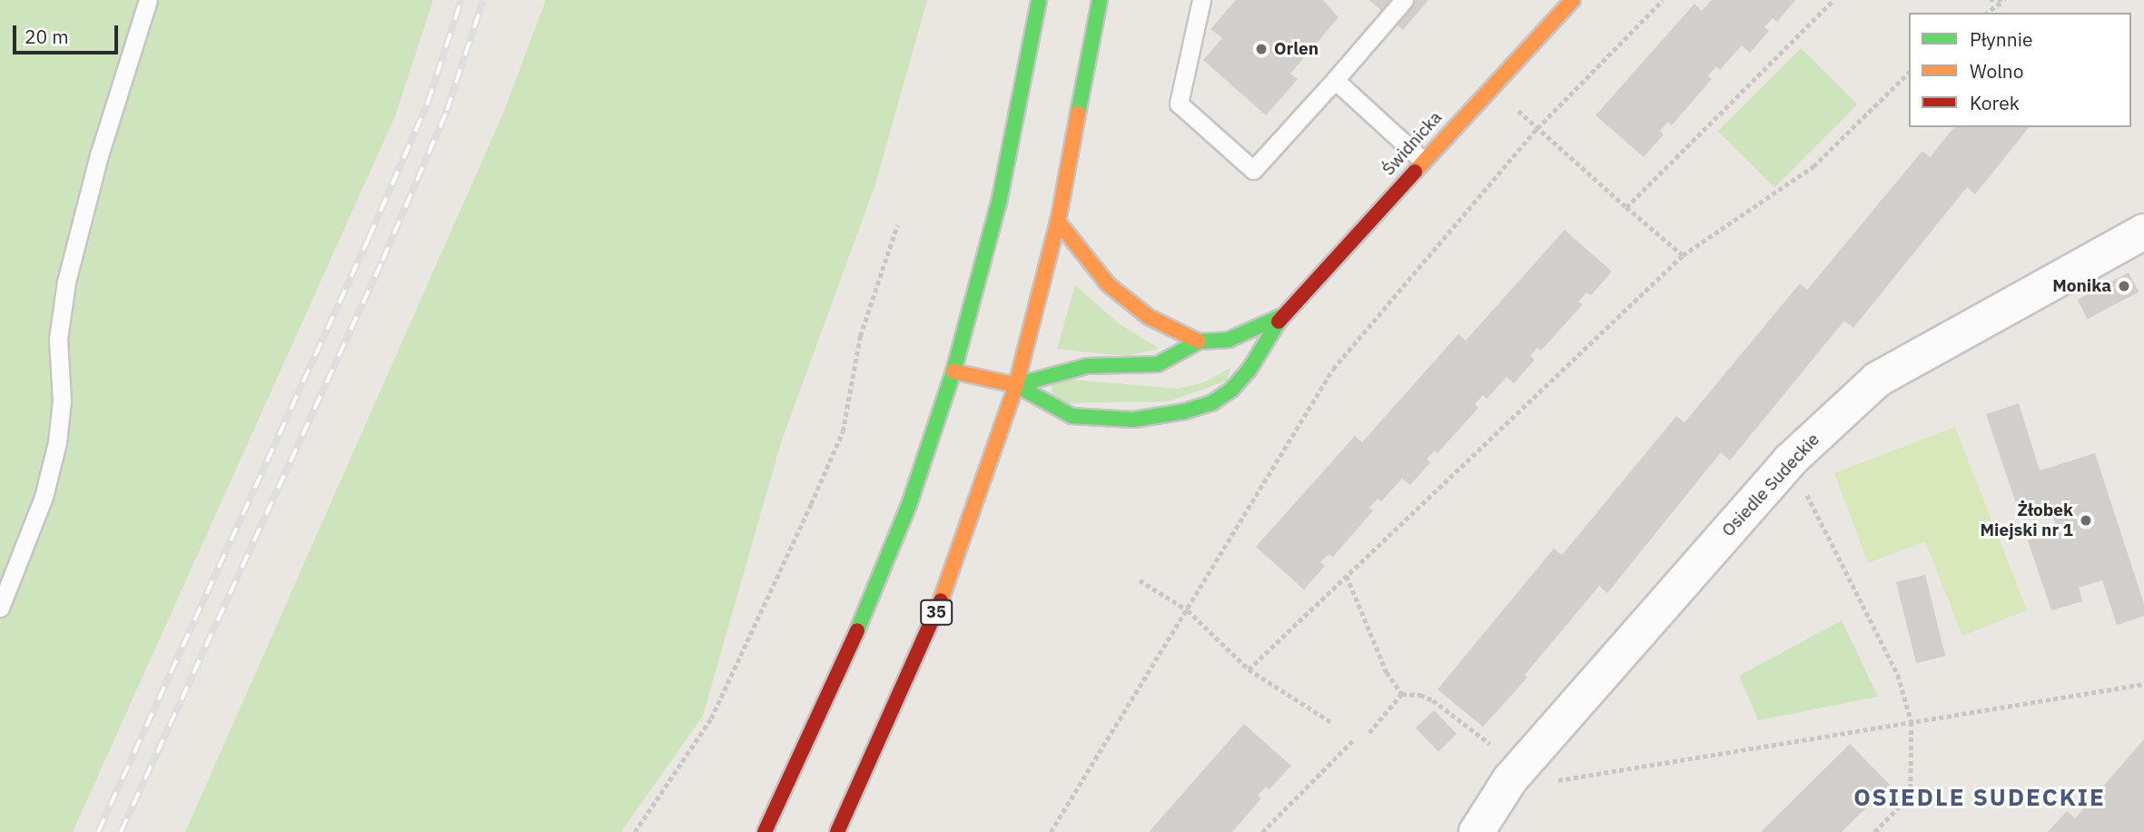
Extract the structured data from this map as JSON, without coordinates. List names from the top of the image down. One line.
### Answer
{"streets":{"main road":["Świdnicka","35"],"street":["Osiedle Sudeckie"]},"crossings":[["Świdnicka","35"]],"districts":["OSIEDLE SUDECKIE"],"places":["Orlen","Monika","Żłobek Miejski nr 1"],"legend":["Płynnie","Wolno","Korek"],"scale_bar":"20 m"}
